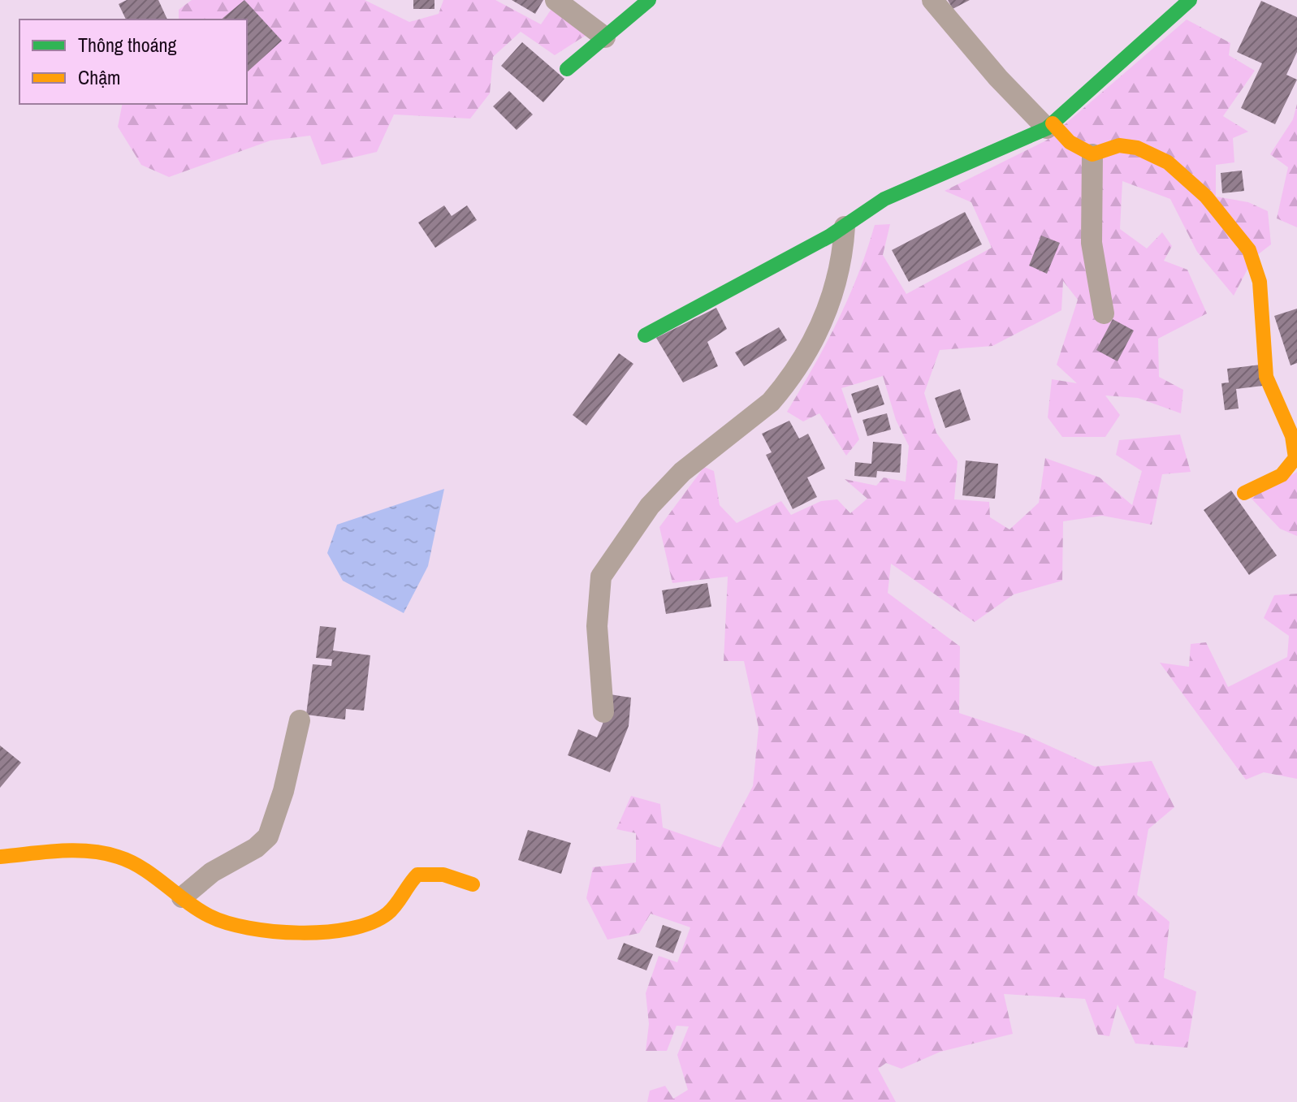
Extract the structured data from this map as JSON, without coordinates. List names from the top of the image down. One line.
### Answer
{"legend":["Thông thoáng","Chậm"]}
